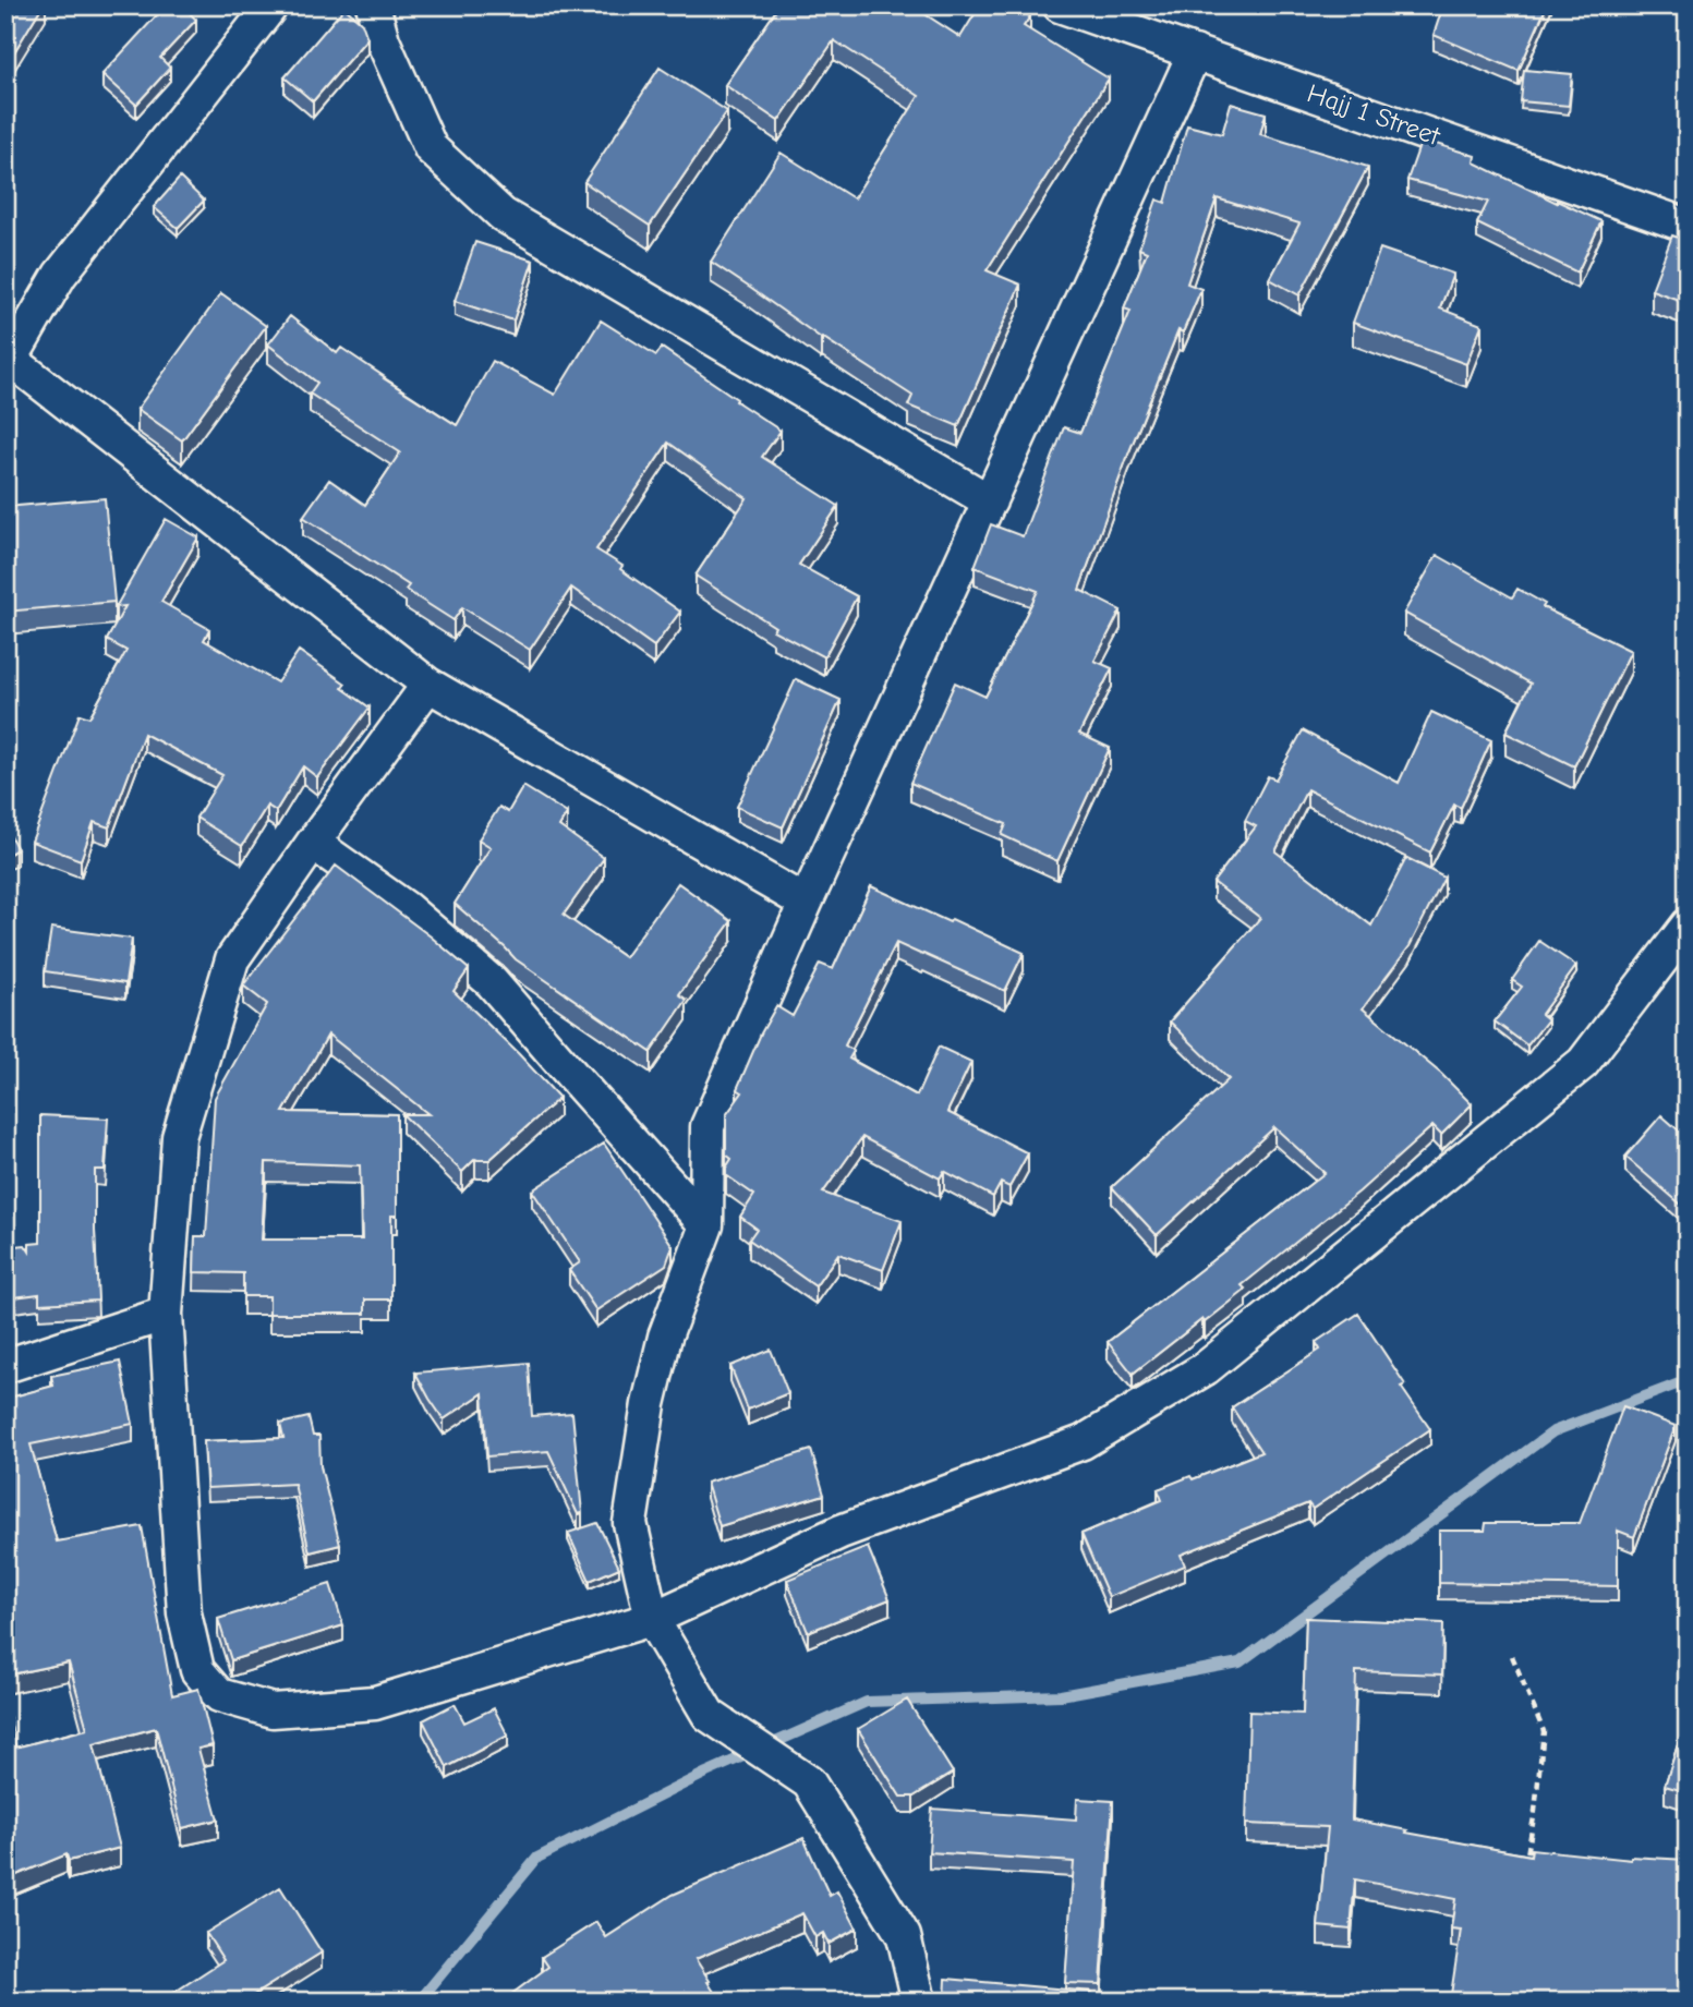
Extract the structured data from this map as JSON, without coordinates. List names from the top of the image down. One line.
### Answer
{"streets":{"street":["Hajj 1 Street"]}}
